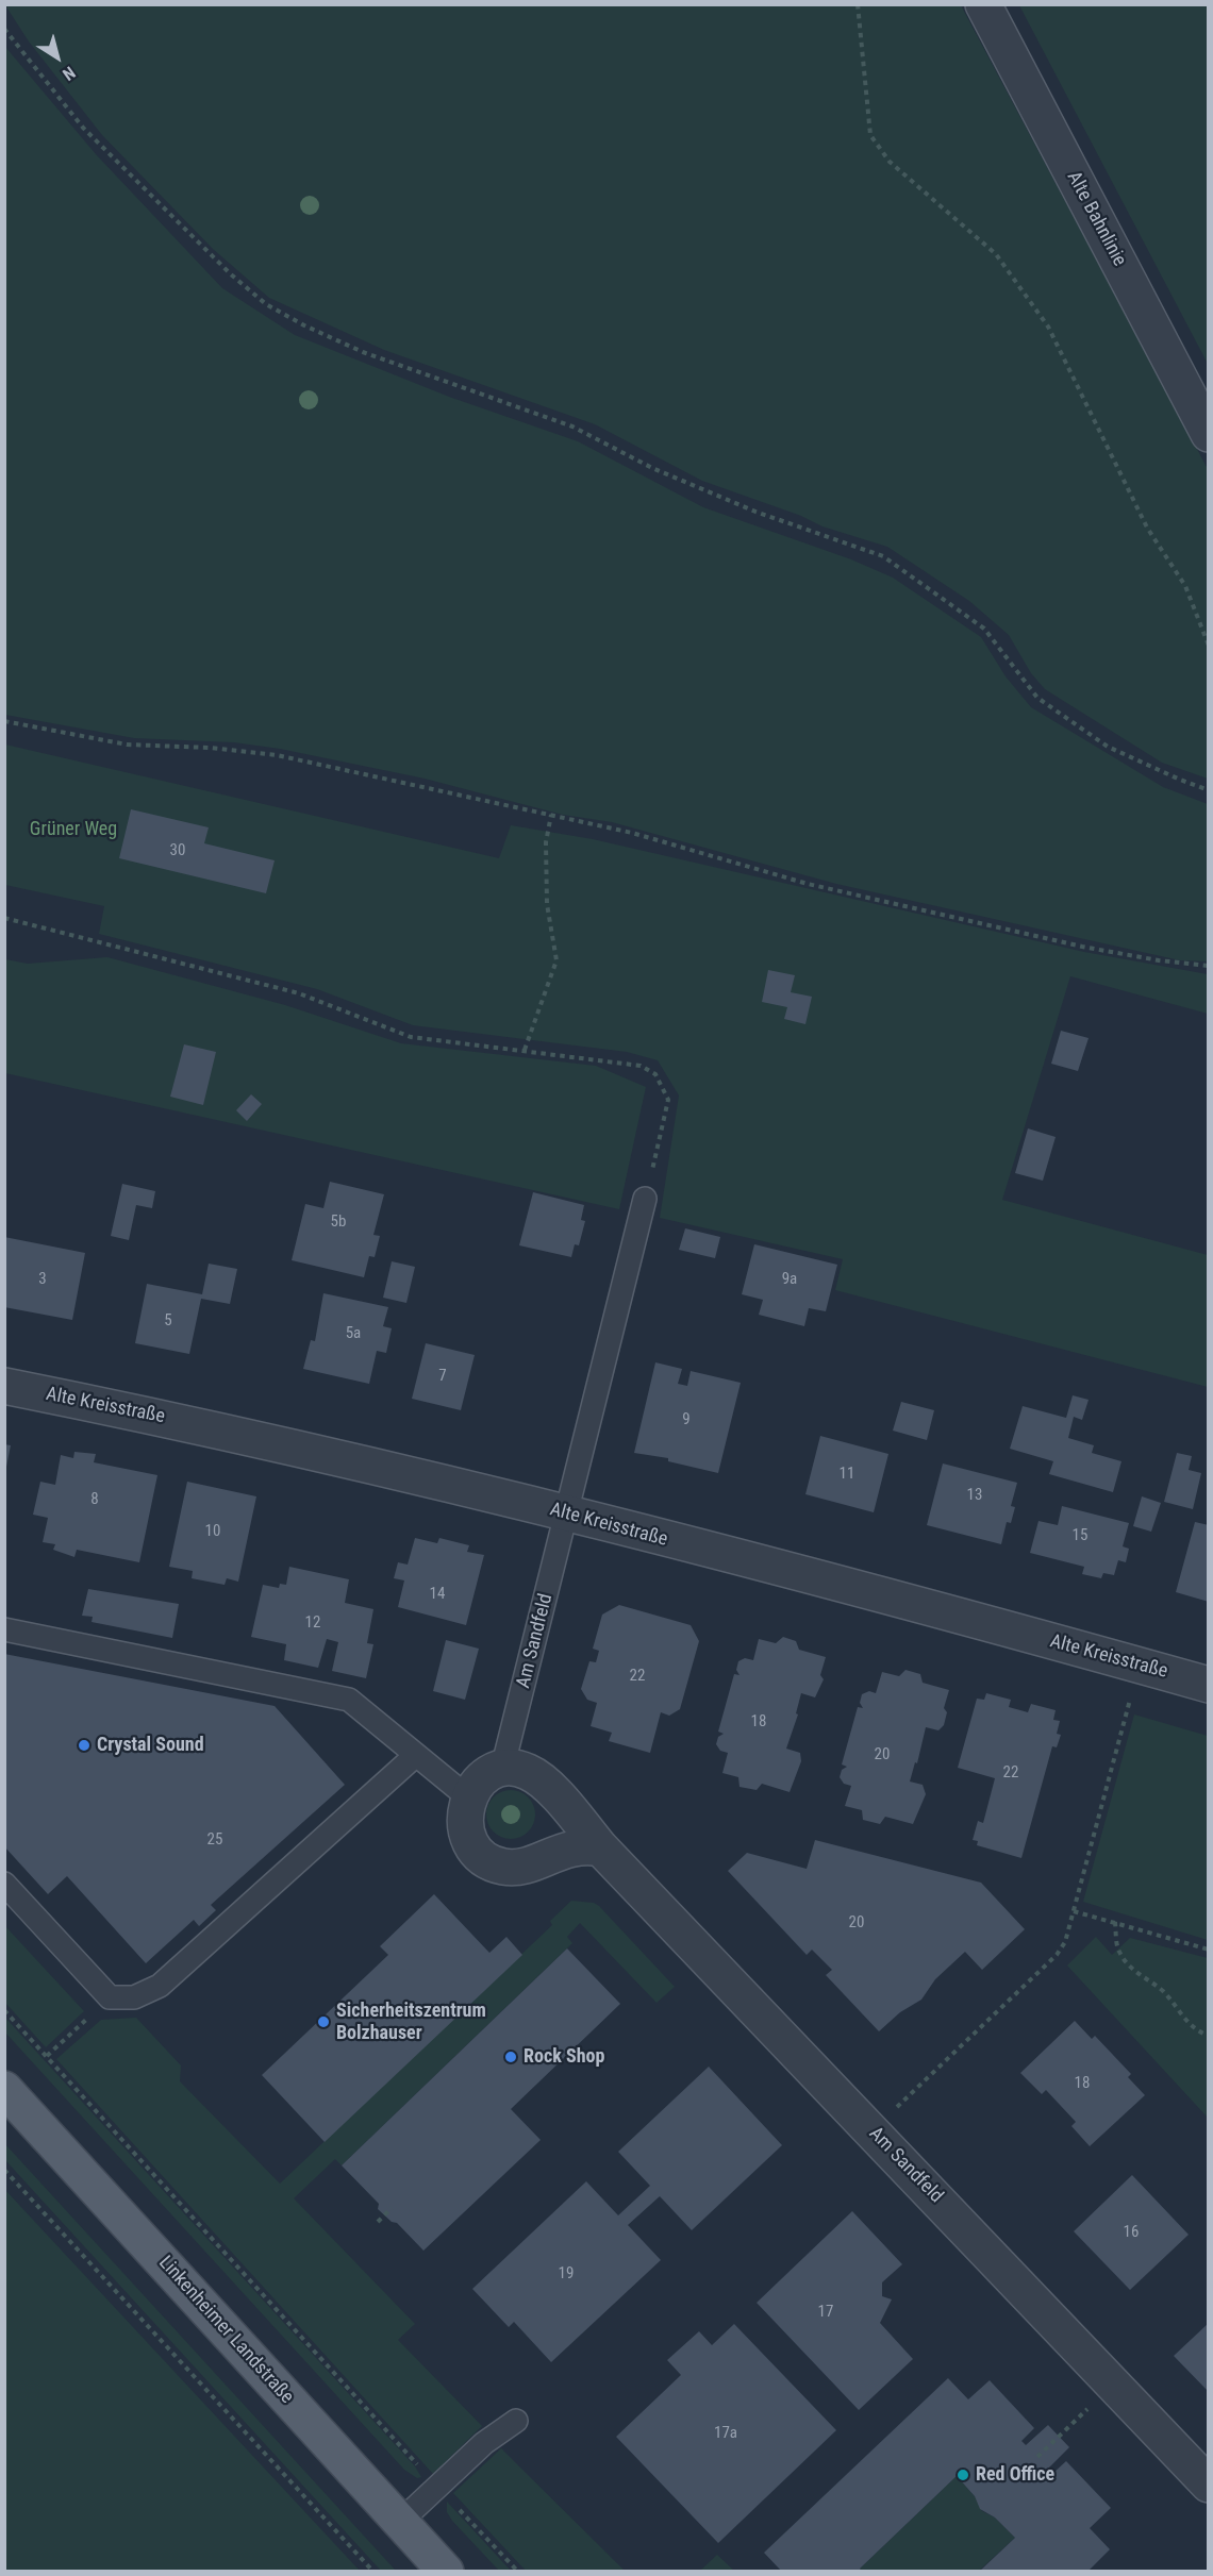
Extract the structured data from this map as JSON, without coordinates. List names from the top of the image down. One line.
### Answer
{"streets":{"main road":["Linkenheimer Landstraße"],"street":["Alte Bahnlinie","Alte Kreisstraße","Am Sandfeld"]},"crossings":[["Alte Kreisstraße","Am Sandfeld"]],"parks":["Grüner Weg"],"places":["Crystal Sound","Sicherheitszentrum Bolzhauser","Rock Shop","Red Office"],"house_numbers":["30","5b","3","9a","5","5a","7","9","11","13","8","10","15","14","12","22","18","20","22","25","20","18","16","19","17","17a"],"north":"bottom right"}
